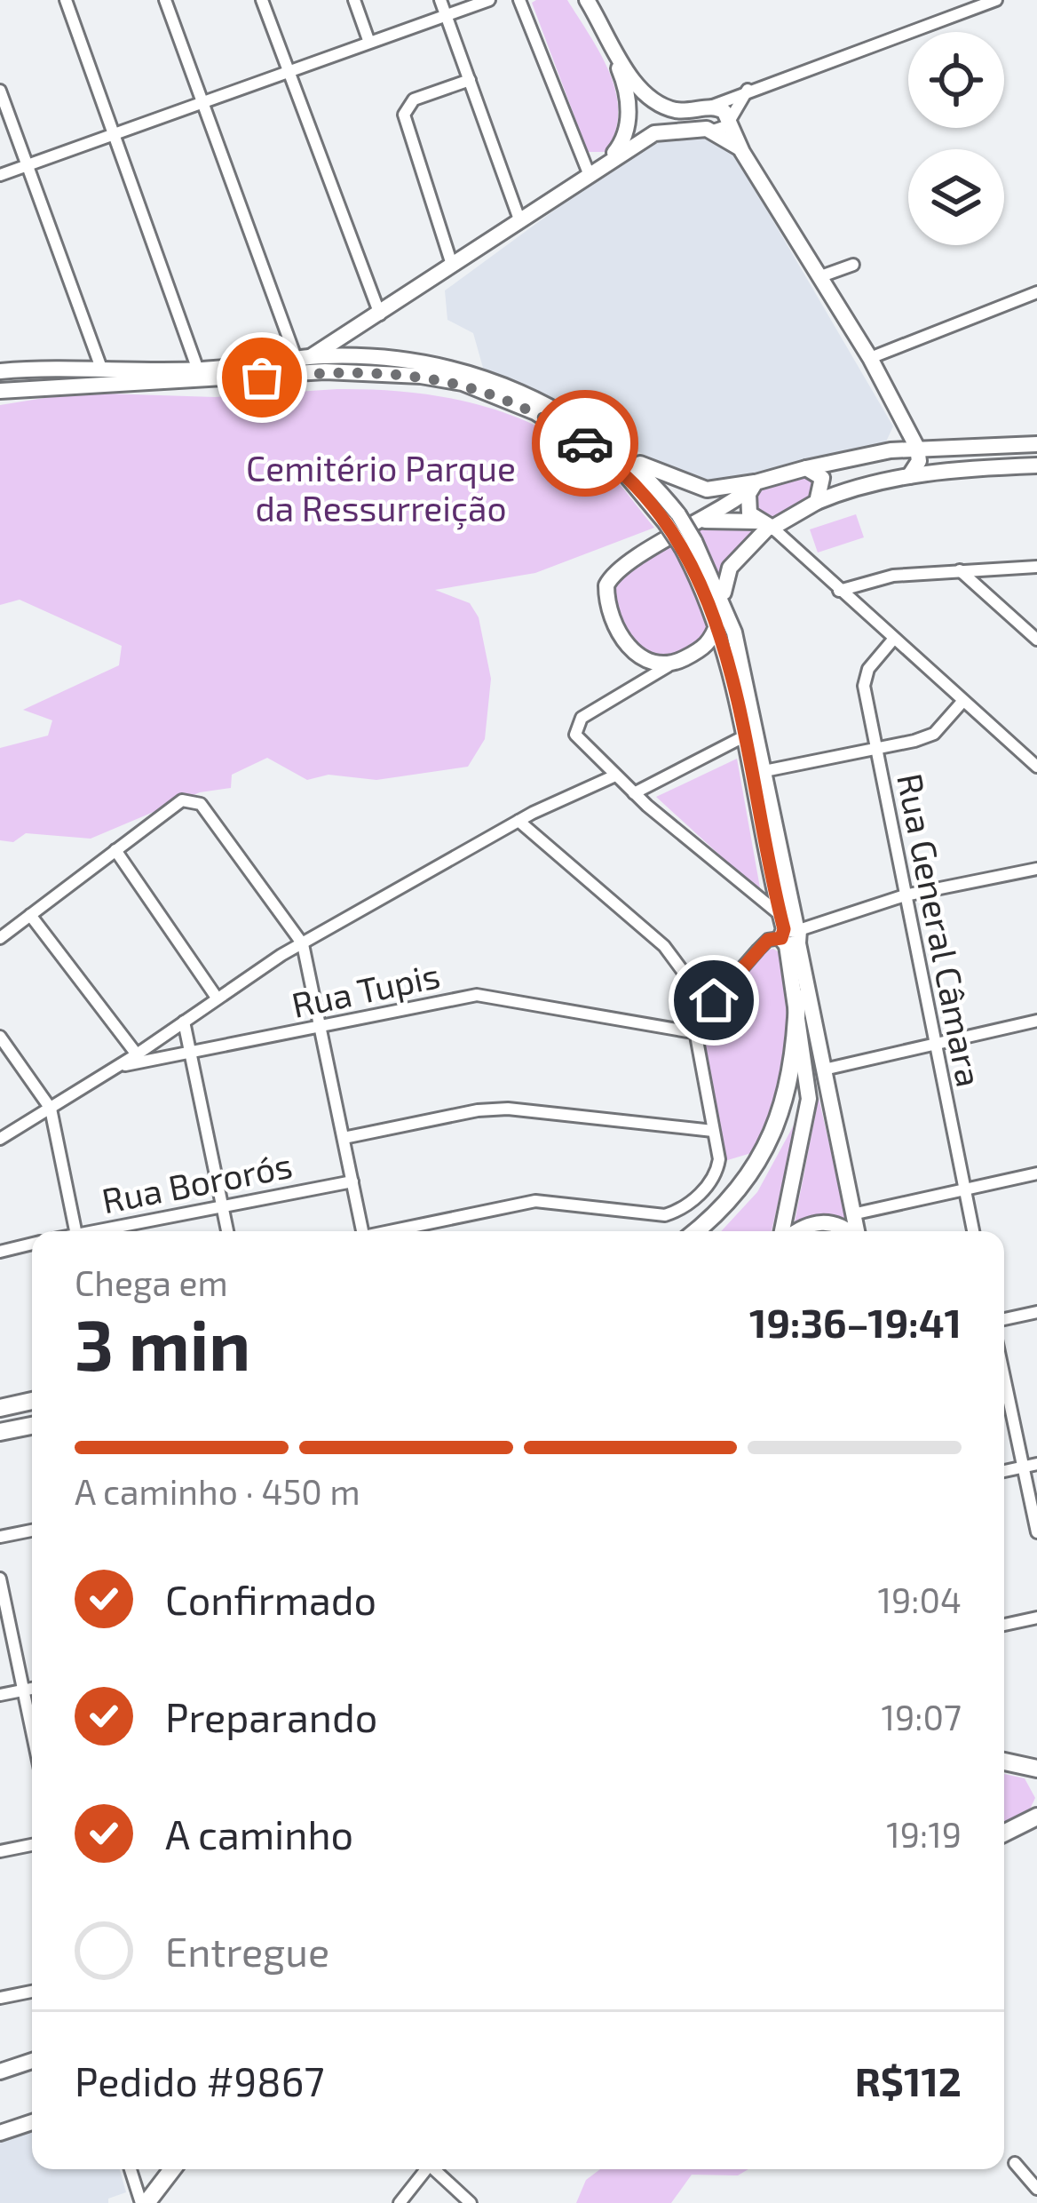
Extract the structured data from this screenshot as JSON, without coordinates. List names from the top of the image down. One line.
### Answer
{"streets":{"street":["Rua General Câmara","Rua Tupis","Rua Bororós"]},"parks":["Cemitério Parque da Ressurreição"],"page":{"heading":["3 min","Chega em","19:36–19:41"],"panel":["Pedido #9867","R$112"],"bar":"A caminho · 450 m","list":[["Confirmado","19:04"],["Preparando","19:07"],["A caminho","19:19"],"Entregue"]}}
